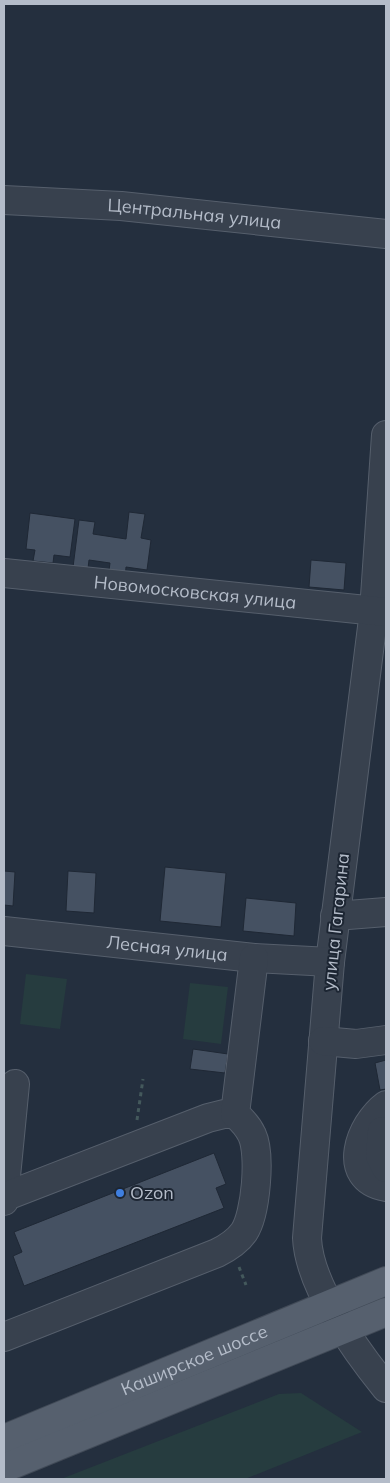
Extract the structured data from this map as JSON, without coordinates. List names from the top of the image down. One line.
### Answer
{"streets":{"main road":["Каширское шоссе"],"street":["Центральная улица","Новомосковская улица","улица Гагарина","Лесная улица"]},"crossings":[["Новомосковская улица","улица Гагарина"],["улица Гагарина","Лесная улица"],["улица Гагарина","Каширское шоссе"]],"places":["Ozon"]}
